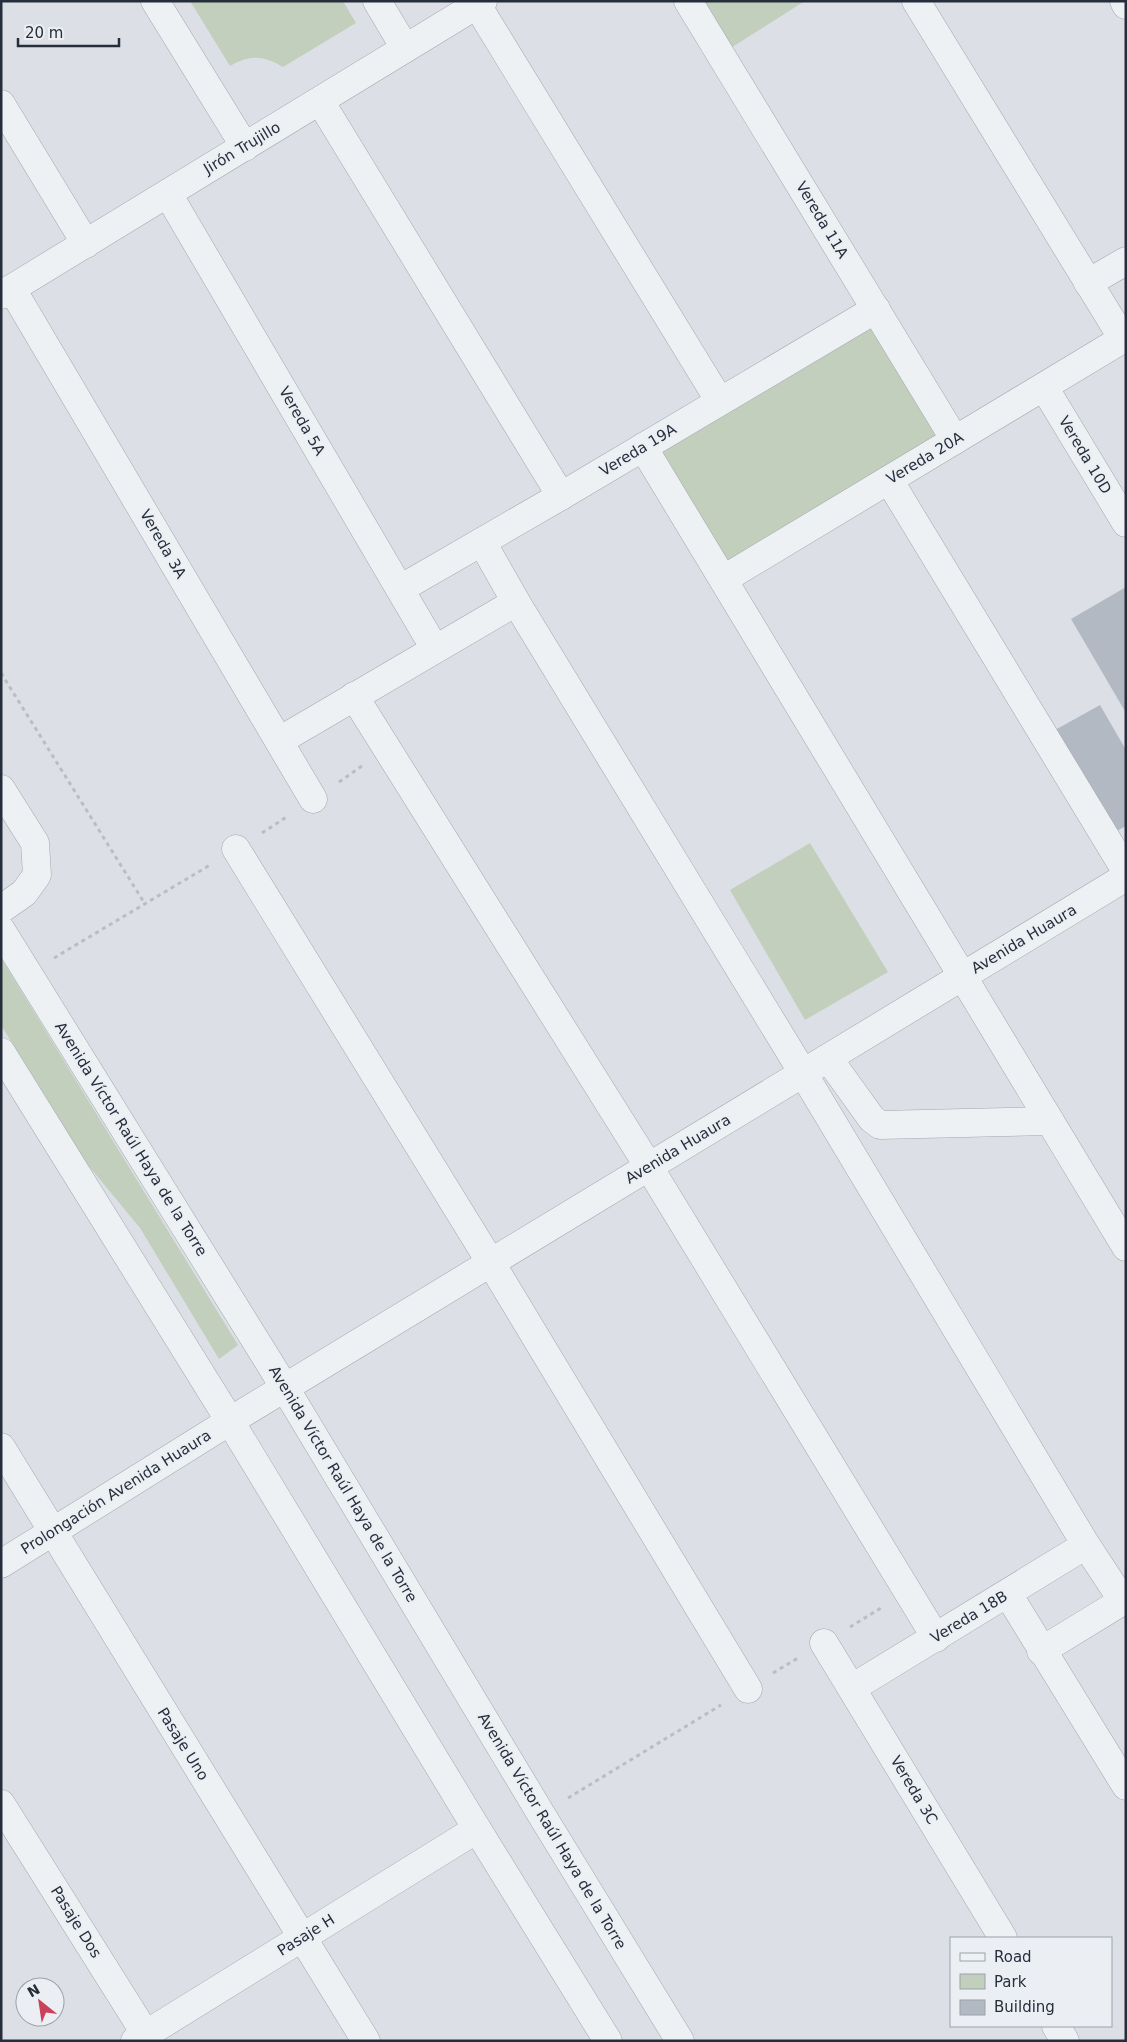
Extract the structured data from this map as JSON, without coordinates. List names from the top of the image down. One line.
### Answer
{"streets":{"street":["Jirón Trujillo","Vereda 11A","Vereda 5A","Vereda 19A","Vereda 10D","Vereda 20A","Vereda 3A","Avenida Huaura","Avenida Víctor Raúl Haya de la Torre","Prolongación Avenida Huaura","Vereda 18B","Pasaje Uno","Vereda 3C","Pasaje Dos","Pasaje H"]},"crossings":[["Jirón Trujillo","Vereda 5A"],["Jirón Trujillo","Vereda 3A"],["Vereda 11A","Vereda 19A"],["Vereda 11A","Vereda 20A"],["Vereda 5A","Vereda 19A"],["Vereda 10D","Vereda 20A"],["Avenida Huaura","Avenida Víctor Raúl Haya de la Torre"],["Avenida Huaura","Prolongación Avenida Huaura"],["Prolongación Avenida Huaura","Pasaje Uno"],["Vereda 18B","Vereda 3C"],["Pasaje Uno","Pasaje H"],["Pasaje Dos","Pasaje H"]],"legend":["Road","Park","Building"],"scale_bar":"20 m","north":"top left"}
